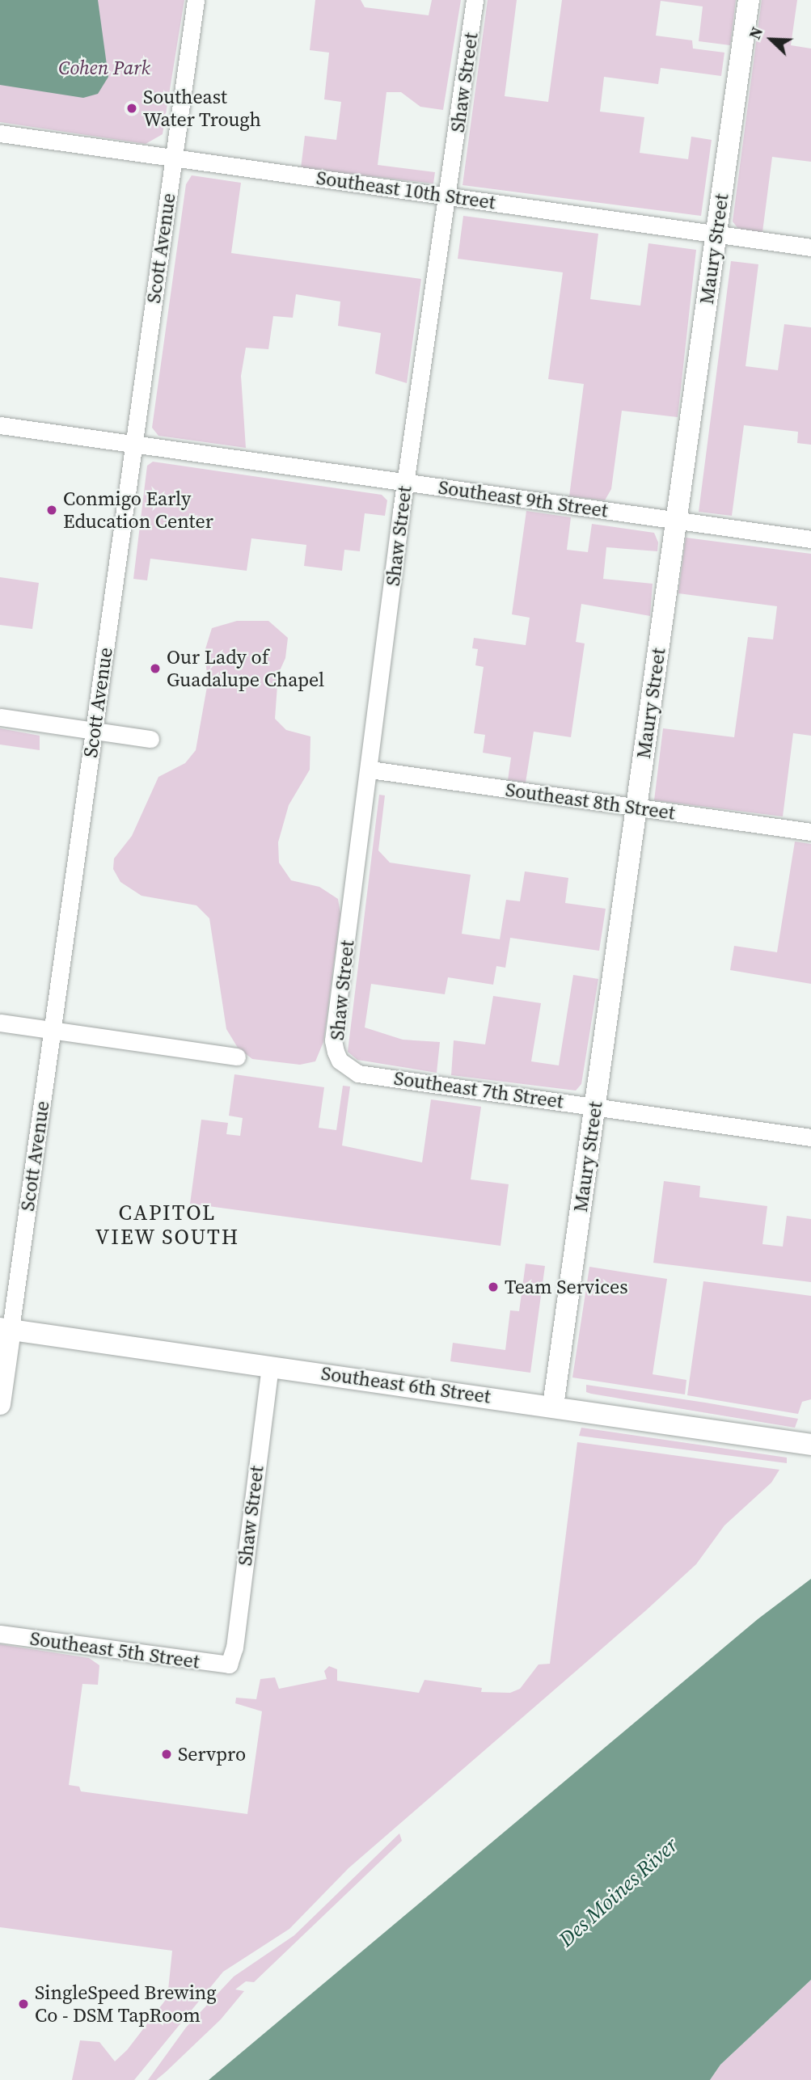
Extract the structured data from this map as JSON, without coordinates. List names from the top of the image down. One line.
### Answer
{"streets":{"main road":["Scott Avenue","Maury Street","Southeast 6th Street"],"street":["Shaw Street","Southeast 10th Street","Southeast 9th Street","Southeast 8th Street","Southeast 7th Street","Southeast 5th Street"]},"crossings":[["Shaw Street","Southeast 10th Street"],["Shaw Street","Southeast 9th Street"],["Shaw Street","Southeast 8th Street"],["Shaw Street","Southeast 7th Street"],["Shaw Street","Southeast 6th Street"],["Shaw Street","Southeast 5th Street"],["Southeast 10th Street","Scott Avenue"],["Southeast 10th Street","Maury Street"],["Scott Avenue","Southeast 9th Street"],["Scott Avenue","Southeast 6th Street"],["Maury Street","Southeast 9th Street"],["Maury Street","Southeast 8th Street"],["Maury Street","Southeast 7th Street"],["Maury Street","Southeast 6th Street"]],"districts":["CAPITOL VIEW SOUTH"],"water":["Des Moines River"],"parks":["Cohen Park"],"places":["Southeast Water Trough","Conmigo Early Education Center","Our Lady of Guadalupe Chapel","Team Services","Servpro","SingleSpeed Brewing Co - DSM TapRoom"],"north":"top left"}
